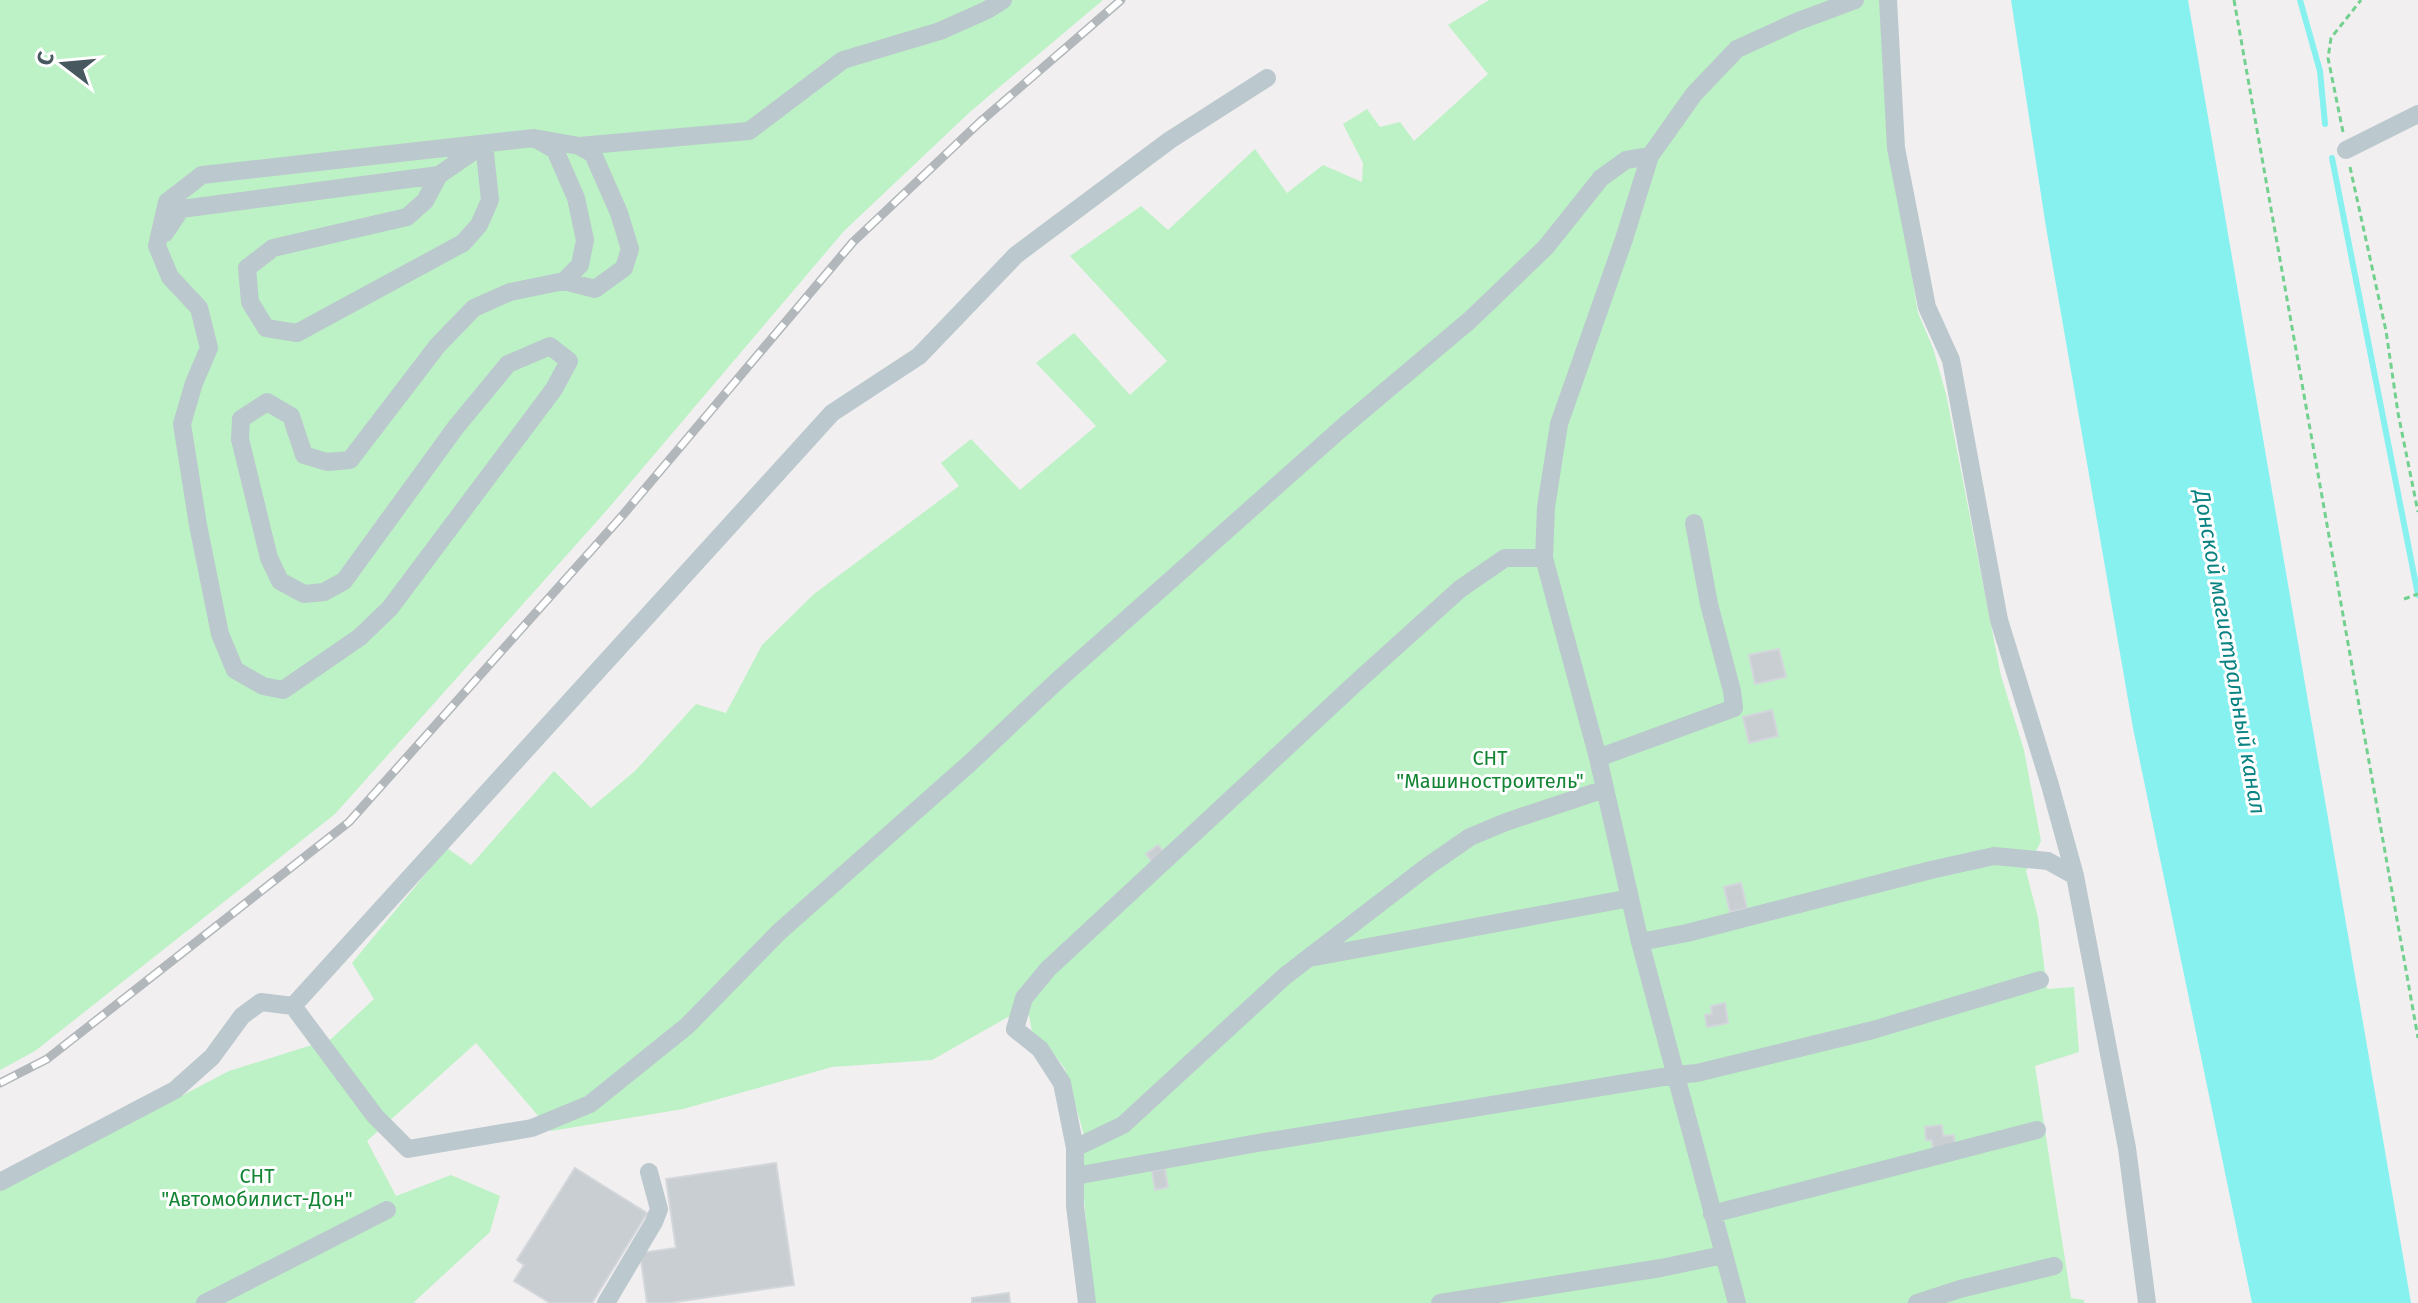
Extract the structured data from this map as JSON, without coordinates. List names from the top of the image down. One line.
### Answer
{"water":["Донской магистральный канал"],"parks":["СНТ \"Машиностроитель\"","СНТ \"Автомобилист-Дон\""],"north":"left"}
